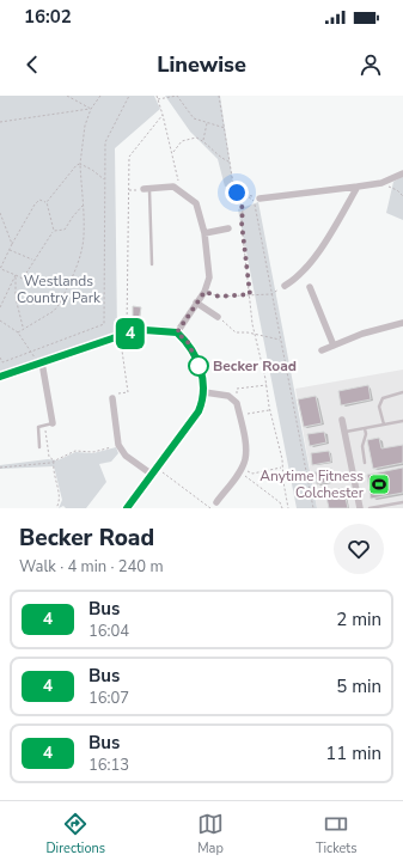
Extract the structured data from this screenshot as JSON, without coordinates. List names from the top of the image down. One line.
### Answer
{"parks":["Westlands Country Park"],"places":{"other":["Becker Road"],"sports":["Anytime Fitness Colchester"]},"lines":["bus line 4"],"page":{"status":"16:02","header":"Linewise","on_map":"4","heading":["Becker Road","Walk · 4 min · 240 m"],"list":[{"mark":"4","name":"Bus","note":"16:04","value":"2 min"},{"mark":"4","name":"Bus","note":"16:07","value":"5 min"},{"mark":"4","name":"Bus","note":"16:13","value":"11 min"}],"tabs":["Directions","Map","Tickets"]}}
